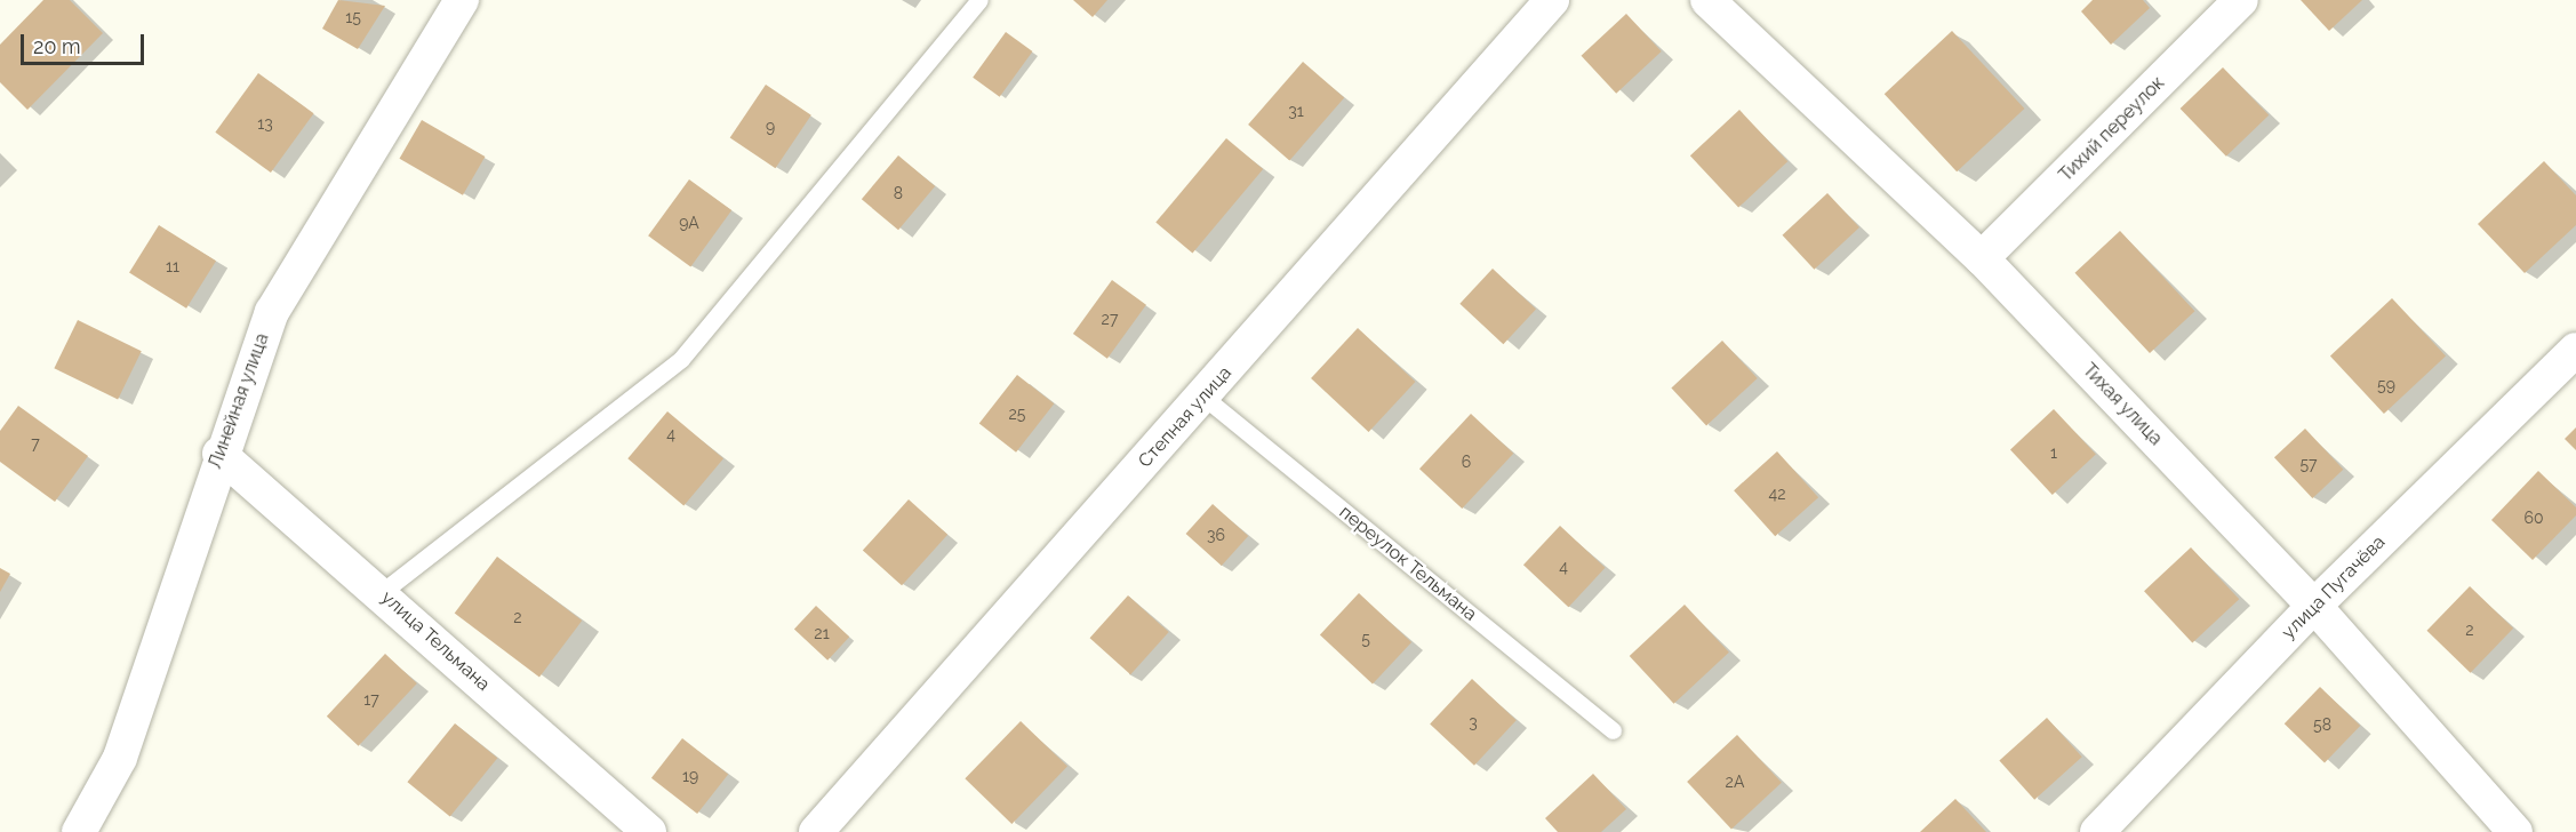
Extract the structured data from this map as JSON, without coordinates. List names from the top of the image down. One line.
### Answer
{"streets":{"street":["Тихий переулок","Линейная улица","Тихая улица","Степная улица","улица Пугачёва","улица Тельмана"],"lane":["переулок Тельмана"]},"crossings":[["Тихий переулок","Тихая улица"],["Линейная улица","улица Тельмана"],["Тихая улица","улица Пугачёва"],["Степная улица","переулок Тельмана"]],"house_numbers":["15","31","13","9","8","9А","11","27","59","25","4","7","1","6","57","42","60","36","4","2","2","21","5","17","3","58","19","2А"],"scale_bar":"20 m"}
